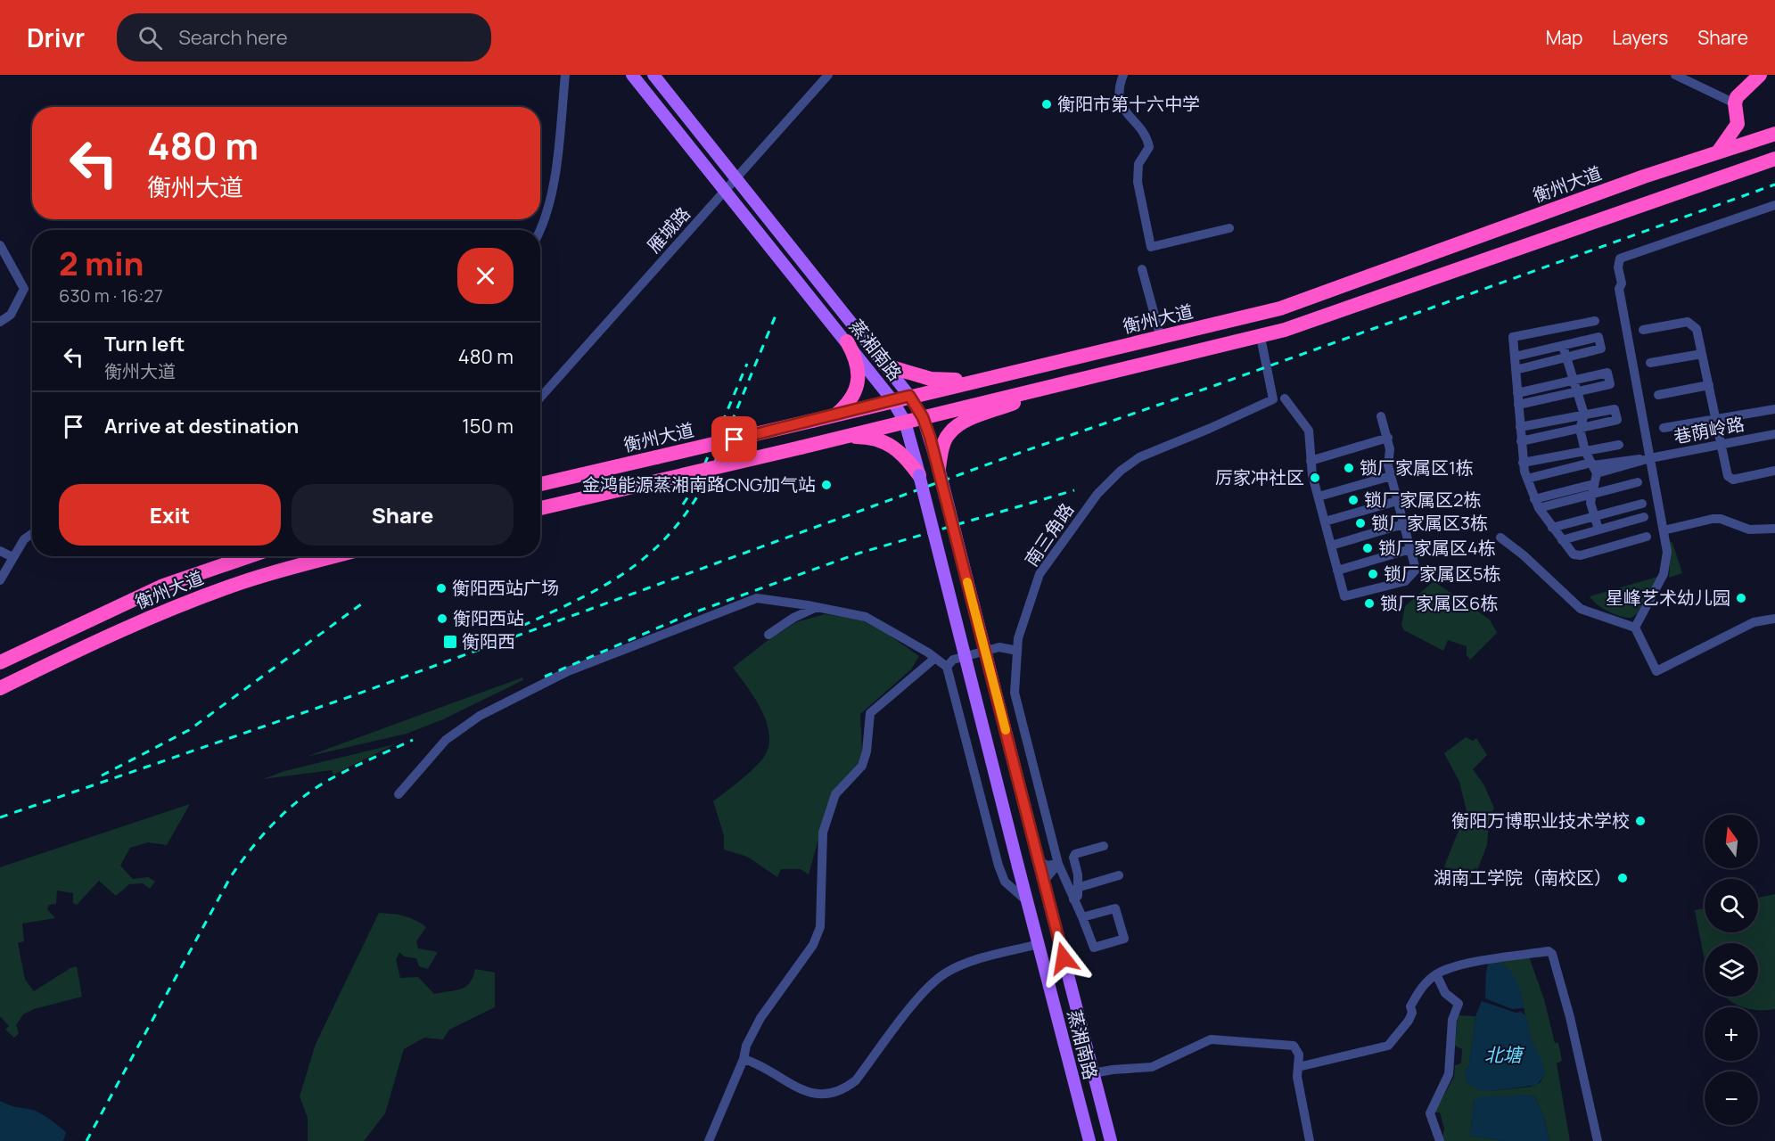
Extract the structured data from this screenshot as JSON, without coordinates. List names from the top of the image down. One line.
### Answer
{"streets":{"highway":["衡州大道"],"main road":["蒸湘南路"],"street":["雁城路","巷荫岭路","南三角路"]},"crossings":[["衡州大道","蒸湘南路"],["雁城路","蒸湘南路"]],"water":["北塘"],"places":{"other":["衡阳市第十六中学","锁厂家属区1栋","厉家冲社区","金鸿能源蒸湘南路CNG加气站","锁厂家属区2栋","锁厂家属区3栋","锁厂家属区4栋","锁厂家属区5栋","衡阳西站广场","星峰艺术幼儿园","锁厂家属区6栋","衡阳西站","衡阳万博职业技术学校","湖南工学院（南校区）"],"transit":["衡阳西"]},"north":"top","page":{"header":"Drivr","search":"Search here","nav":["Map","Layers","Share"],"turn":["480 m","衡州大道"],"heading":["2 min","630 m · 16:27"],"list":[{"name":"Turn left","note":"衡州大道","value":"480 m"},{"name":"Arrive at destination","value":"150 m"}],"buttons":["Exit","Share"],"map_buttons":["+","−"]}}
